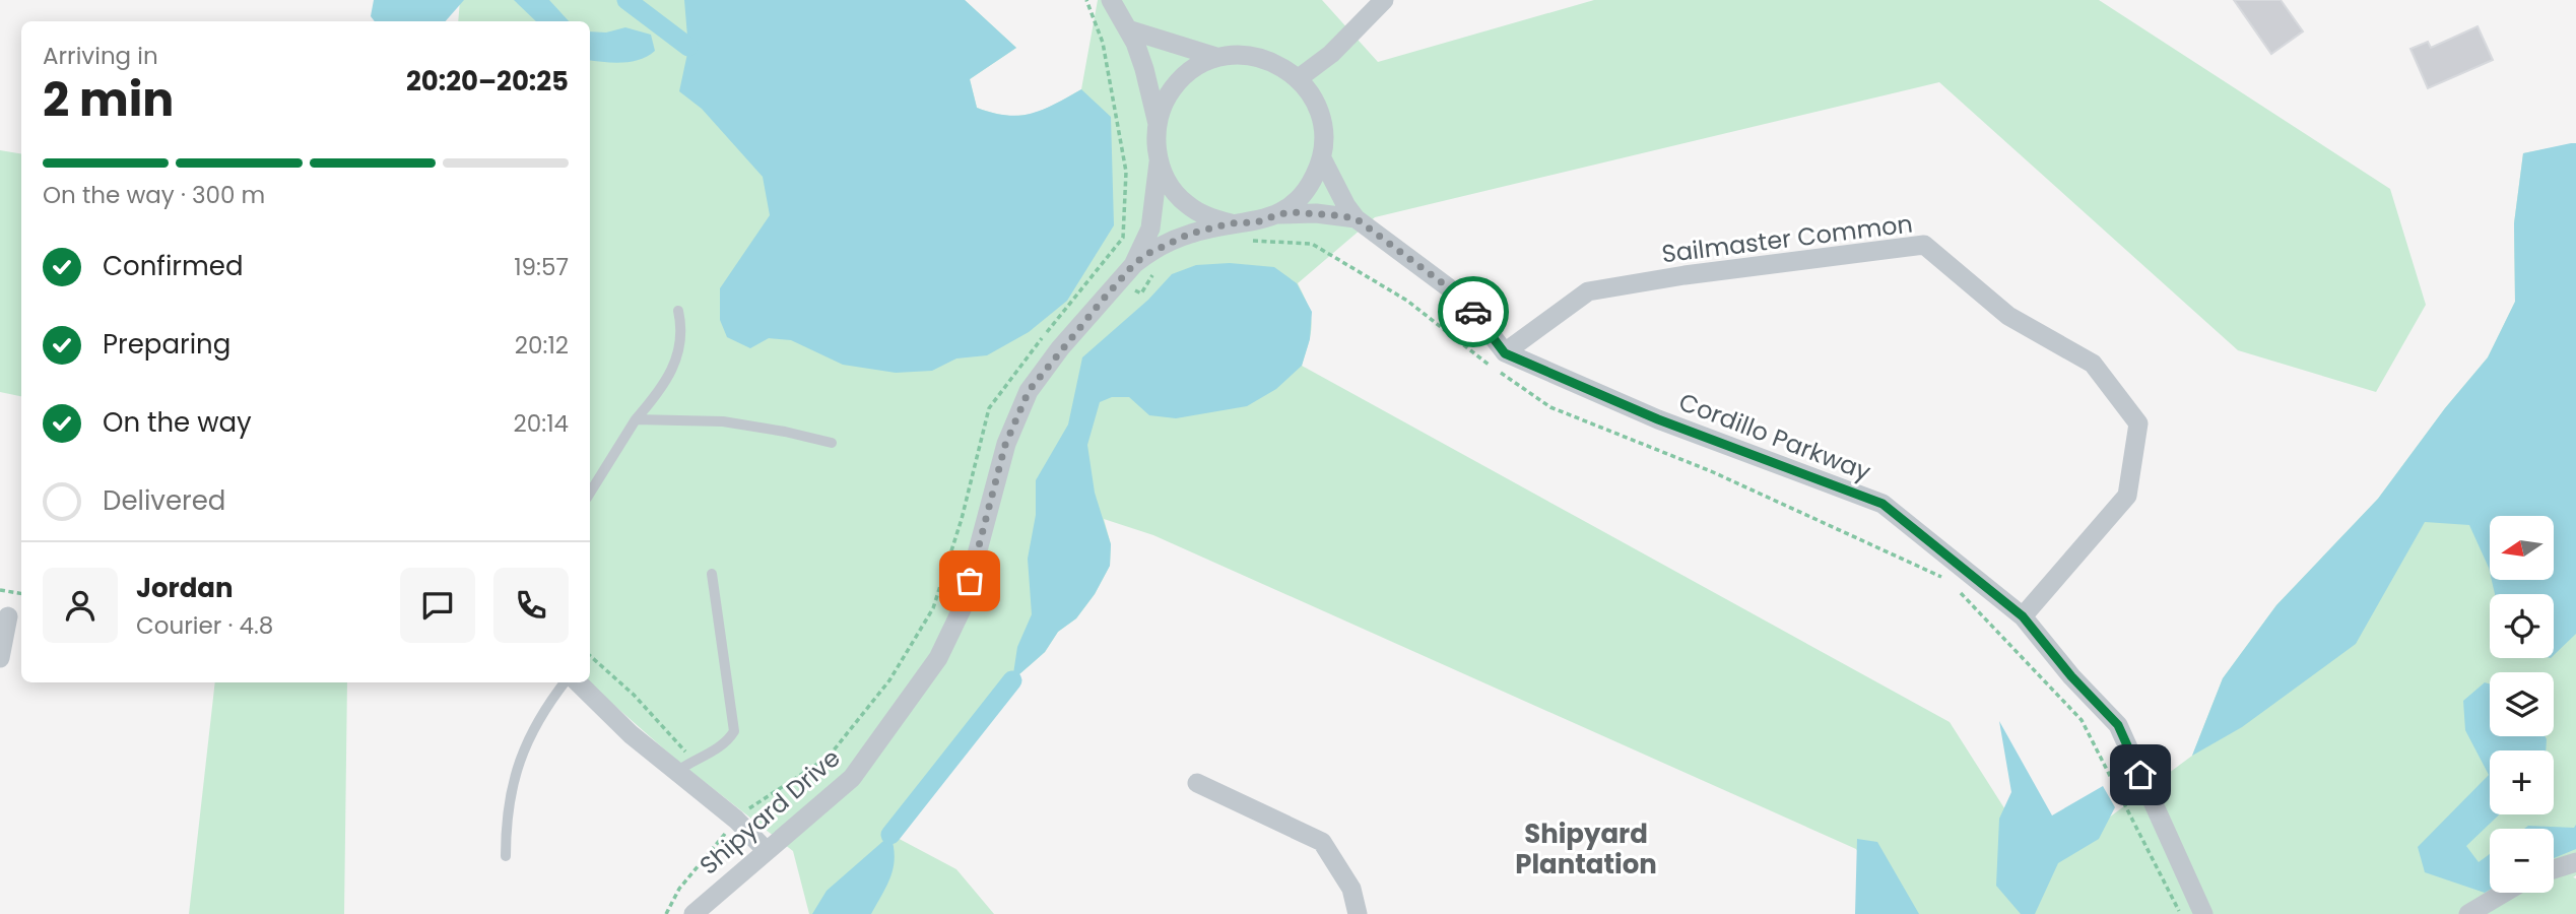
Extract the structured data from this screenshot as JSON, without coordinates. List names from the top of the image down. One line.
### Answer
{"streets":{"street":["Sailmaster Common","Cordillo Parkway","Shipyard Drive"]},"crossings":[["Sailmaster Common","Cordillo Parkway"],["Cordillo Parkway","Shipyard Drive"]],"districts":["Shipyard Plantation"],"north":"left","page":{"heading":["2 min","Arriving in","20:20–20:25"],"panel":["Jordan","Courier · 4.8"],"bar":"On the way · 300 m","list":[["Confirmed","19:57"],["Preparing","20:12"],["On the way","20:14"],"Delivered"],"map_buttons":["+","−"]}}
